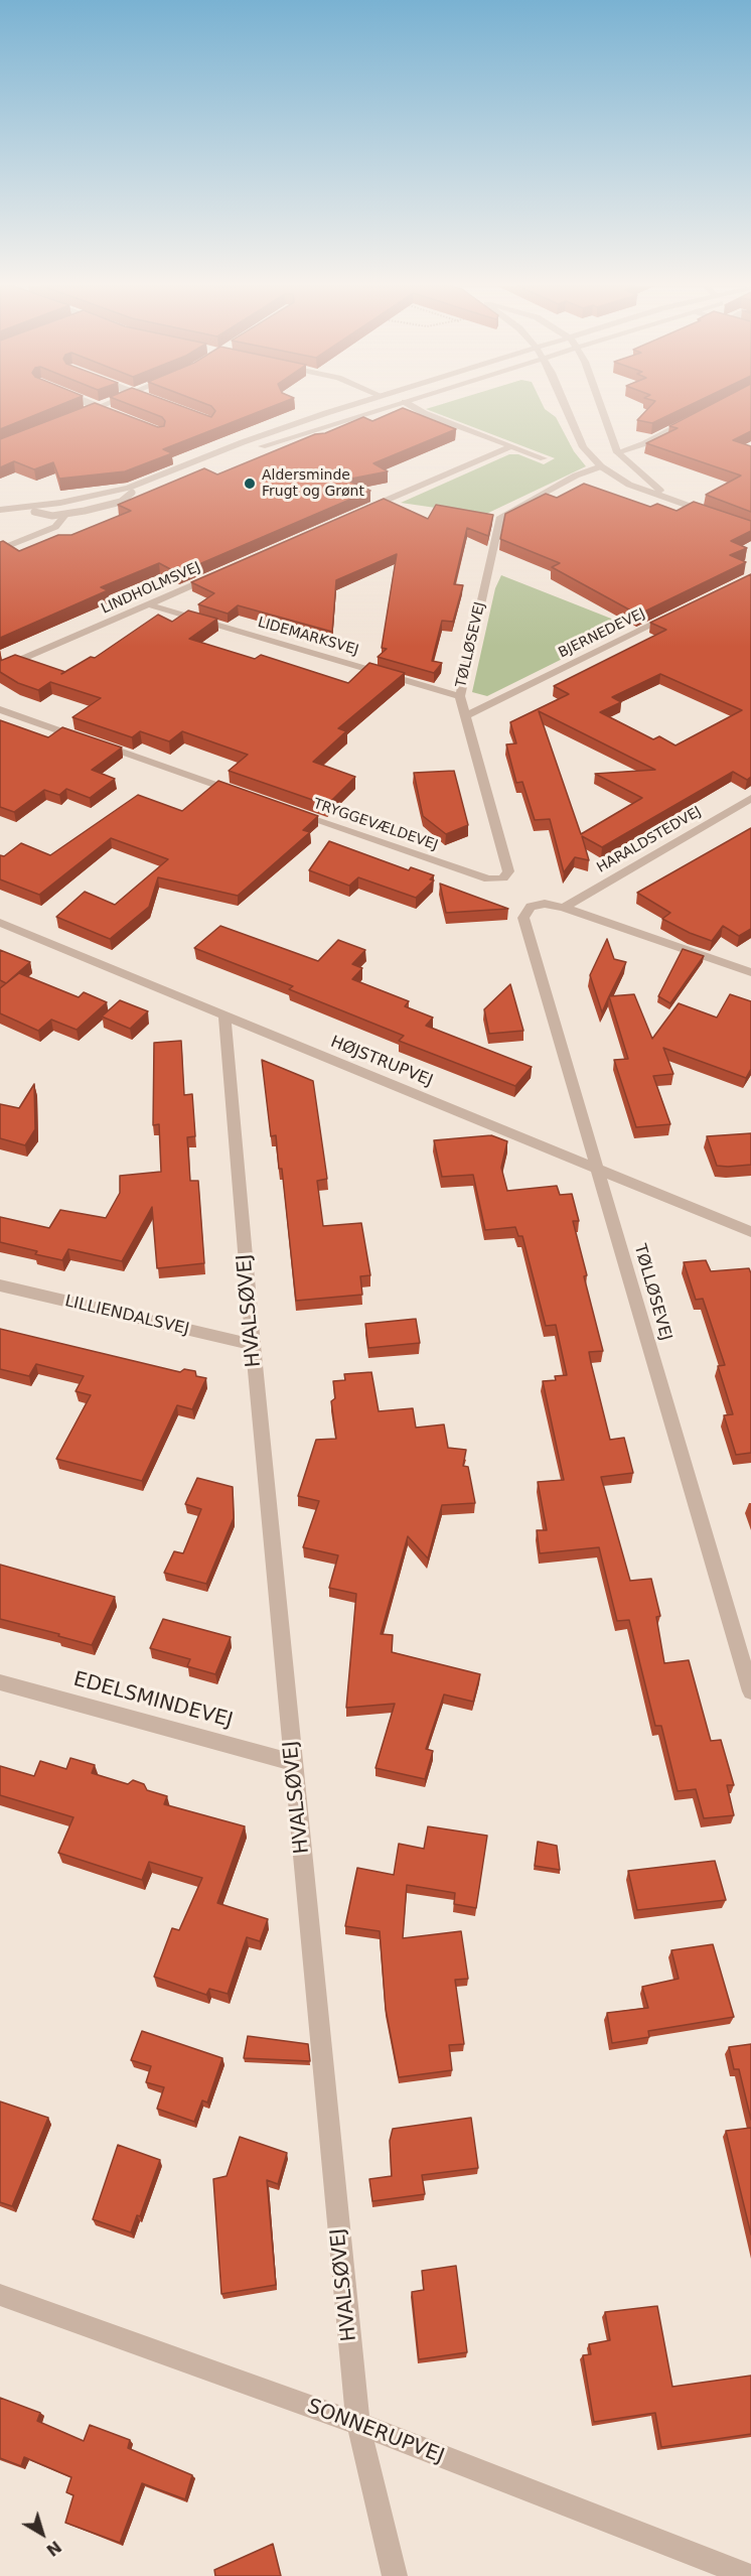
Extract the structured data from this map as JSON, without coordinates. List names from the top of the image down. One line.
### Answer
{"streets":{"street":["LINDHOLMSVEJ","BJERNEDEVEJ","LIDEMARKSVEJ","TØLLØSEVEJ","TRYGGEVÆLDEVEJ","HARALDSTEDVEJ","HØJSTRUPVEJ","HVALSØVEJ","LILLIENDALSVEJ","EDELSMINDEVEJ","SONNERUPVEJ"]},"crossings":[["LINDHOLMSVEJ","LIDEMARKSVEJ"],["BJERNEDEVEJ","TØLLØSEVEJ"],["LIDEMARKSVEJ","TØLLØSEVEJ"],["TØLLØSEVEJ","TRYGGEVÆLDEVEJ"],["TØLLØSEVEJ","HARALDSTEDVEJ"],["TØLLØSEVEJ","HØJSTRUPVEJ"],["HØJSTRUPVEJ","HVALSØVEJ"],["HVALSØVEJ","LILLIENDALSVEJ"],["HVALSØVEJ","EDELSMINDEVEJ"],["HVALSØVEJ","SONNERUPVEJ"]],"places":["Aldersminde Frugt og Grønt"],"north":"bottom right"}
